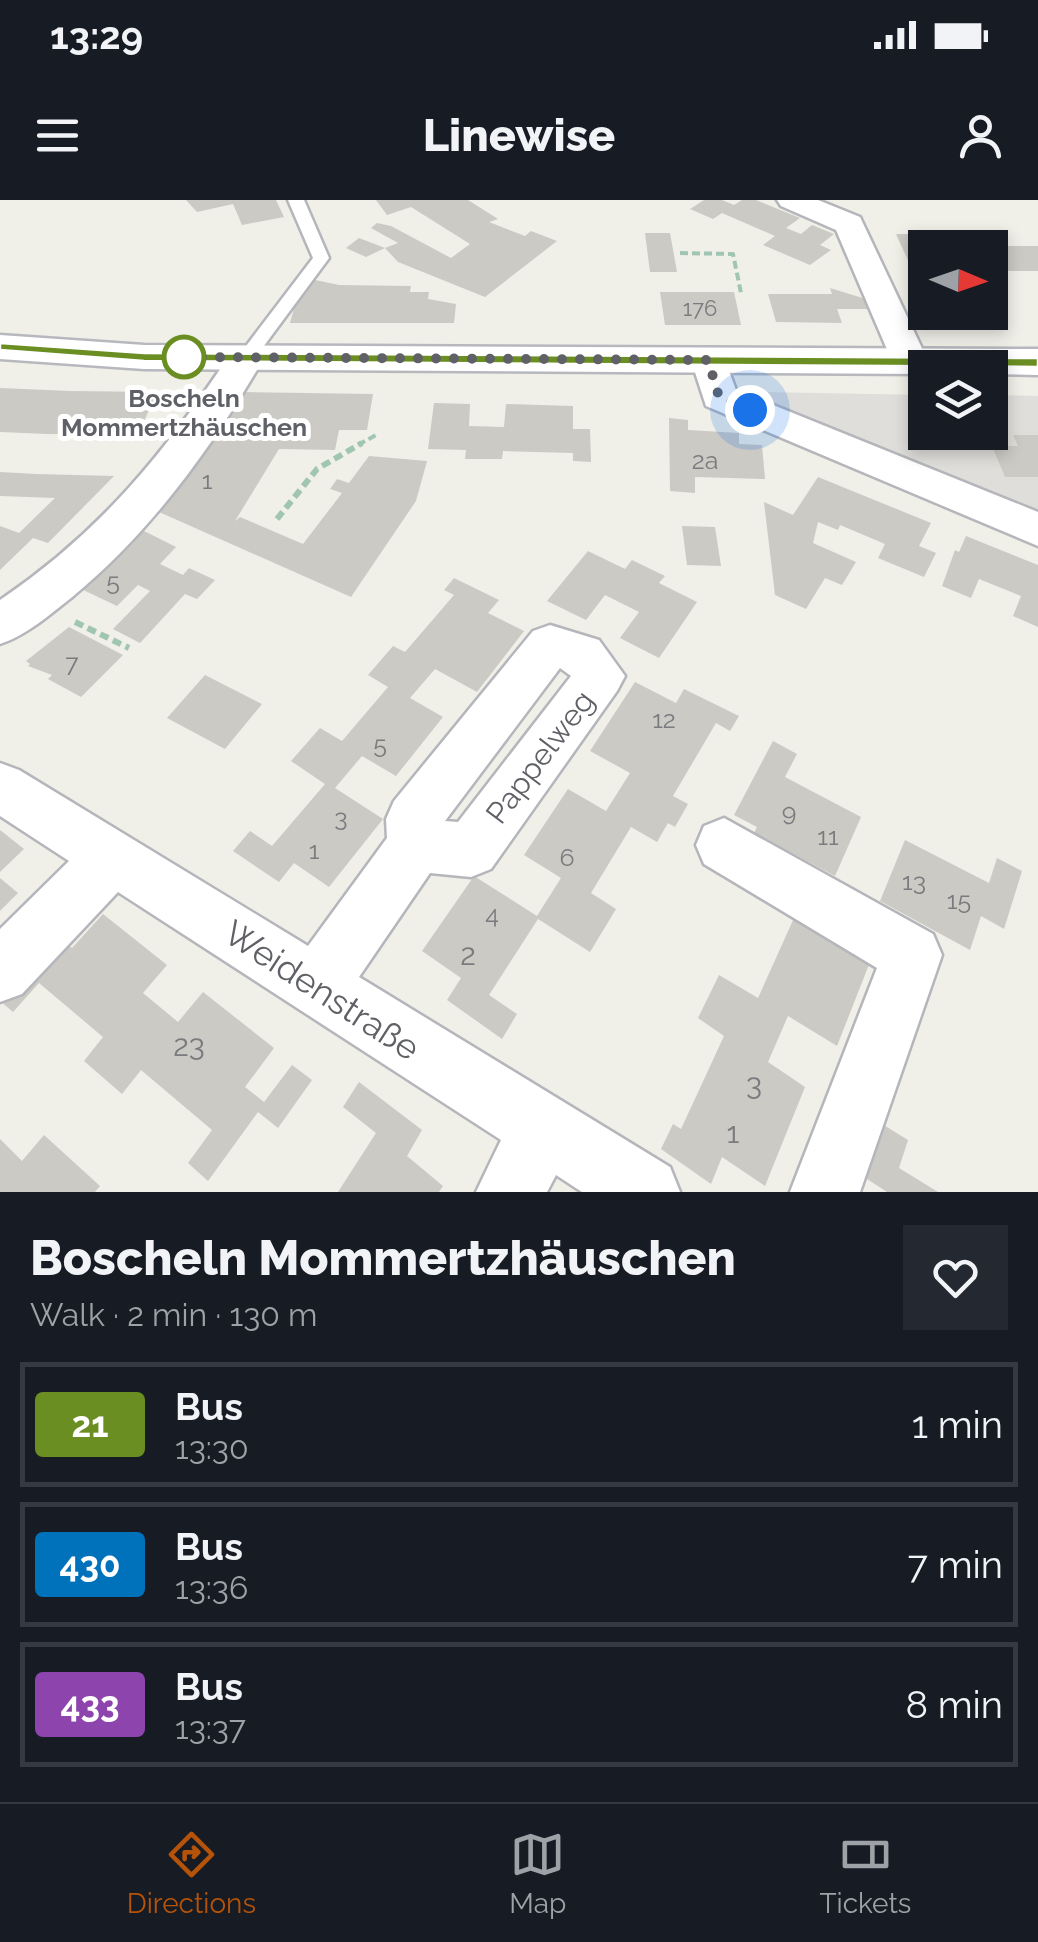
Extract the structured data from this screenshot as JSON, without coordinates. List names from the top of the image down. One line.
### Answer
{"streets":{"street":["Weidenstraße"]},"places":["Boscheln Mommertzhäuschen"],"lines":["bus line 21"],"house_numbers":["176","2a","1","5","7","12","5","9","3","11","1","6","13","15","4","2","23","3","1"],"north":"right","page":{"status":"13:29","header":"Linewise","heading":["Boscheln Mommertzhäuschen","Walk · 2 min · 130 m"],"list":[{"mark":"21","name":"Bus","note":"13:30","value":"1 min"},{"mark":"430","name":"Bus","note":"13:36","value":"7 min"},{"mark":"433","name":"Bus","note":"13:37","value":"8 min"}],"tabs":["Directions","Map","Tickets"]}}
